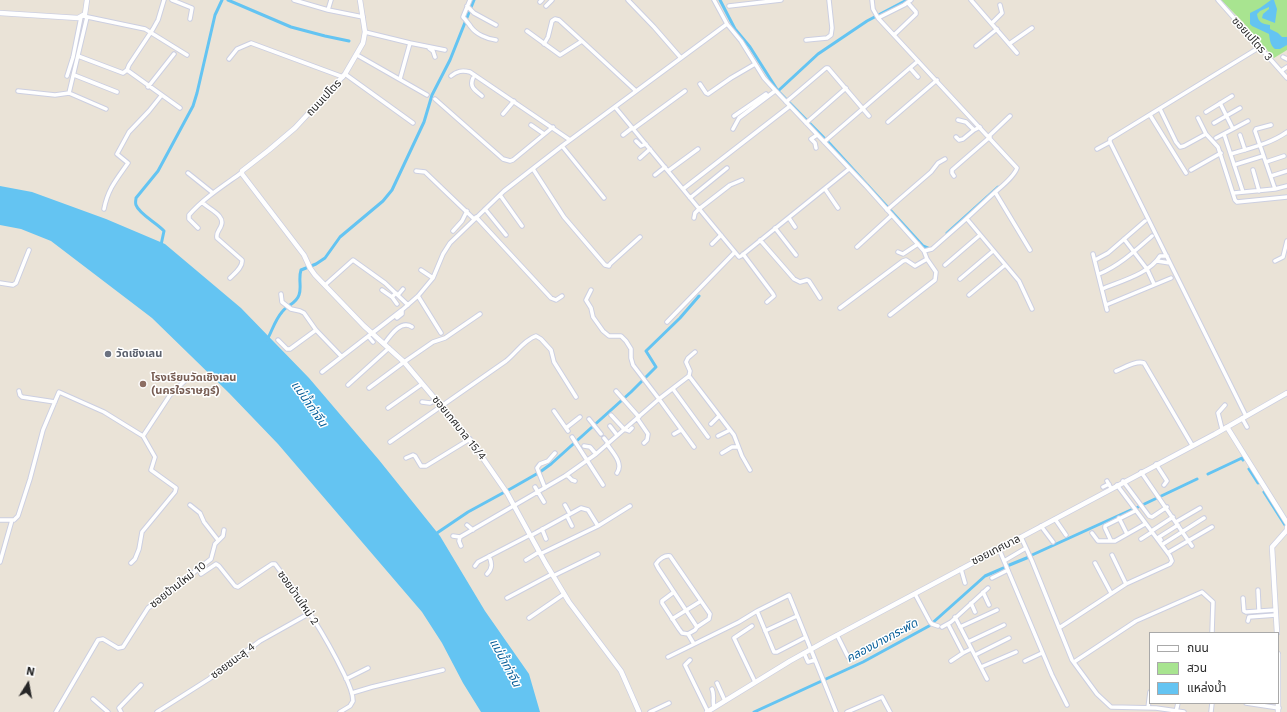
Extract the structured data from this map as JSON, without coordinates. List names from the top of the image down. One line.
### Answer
{"streets":{"street":["ซอยเปโตร 3","ถนนเปโตร","ซอยเทศบาล 15/4","ซอยเทศบาล","ซอยบ้านใหม่ 10","ซอยบ้านใหม่ 2","ซอยชนะสุ 4"]},"crossings":[["ถนนเปโตร","ซอยเทศบาล 15/4"],["ซอยบ้านใหม่ 2","ซอยชนะสุ 4"]],"water":["แม่น้ำท่าจีน","คลองบางกระพัด"],"places":["วัดเชิงเลน","โรงเรียนวัดเชิงเลน (นครใจราษฎร์)"],"legend":["ถนน","สวน","แหล่งน้ำ"],"north":"top"}
